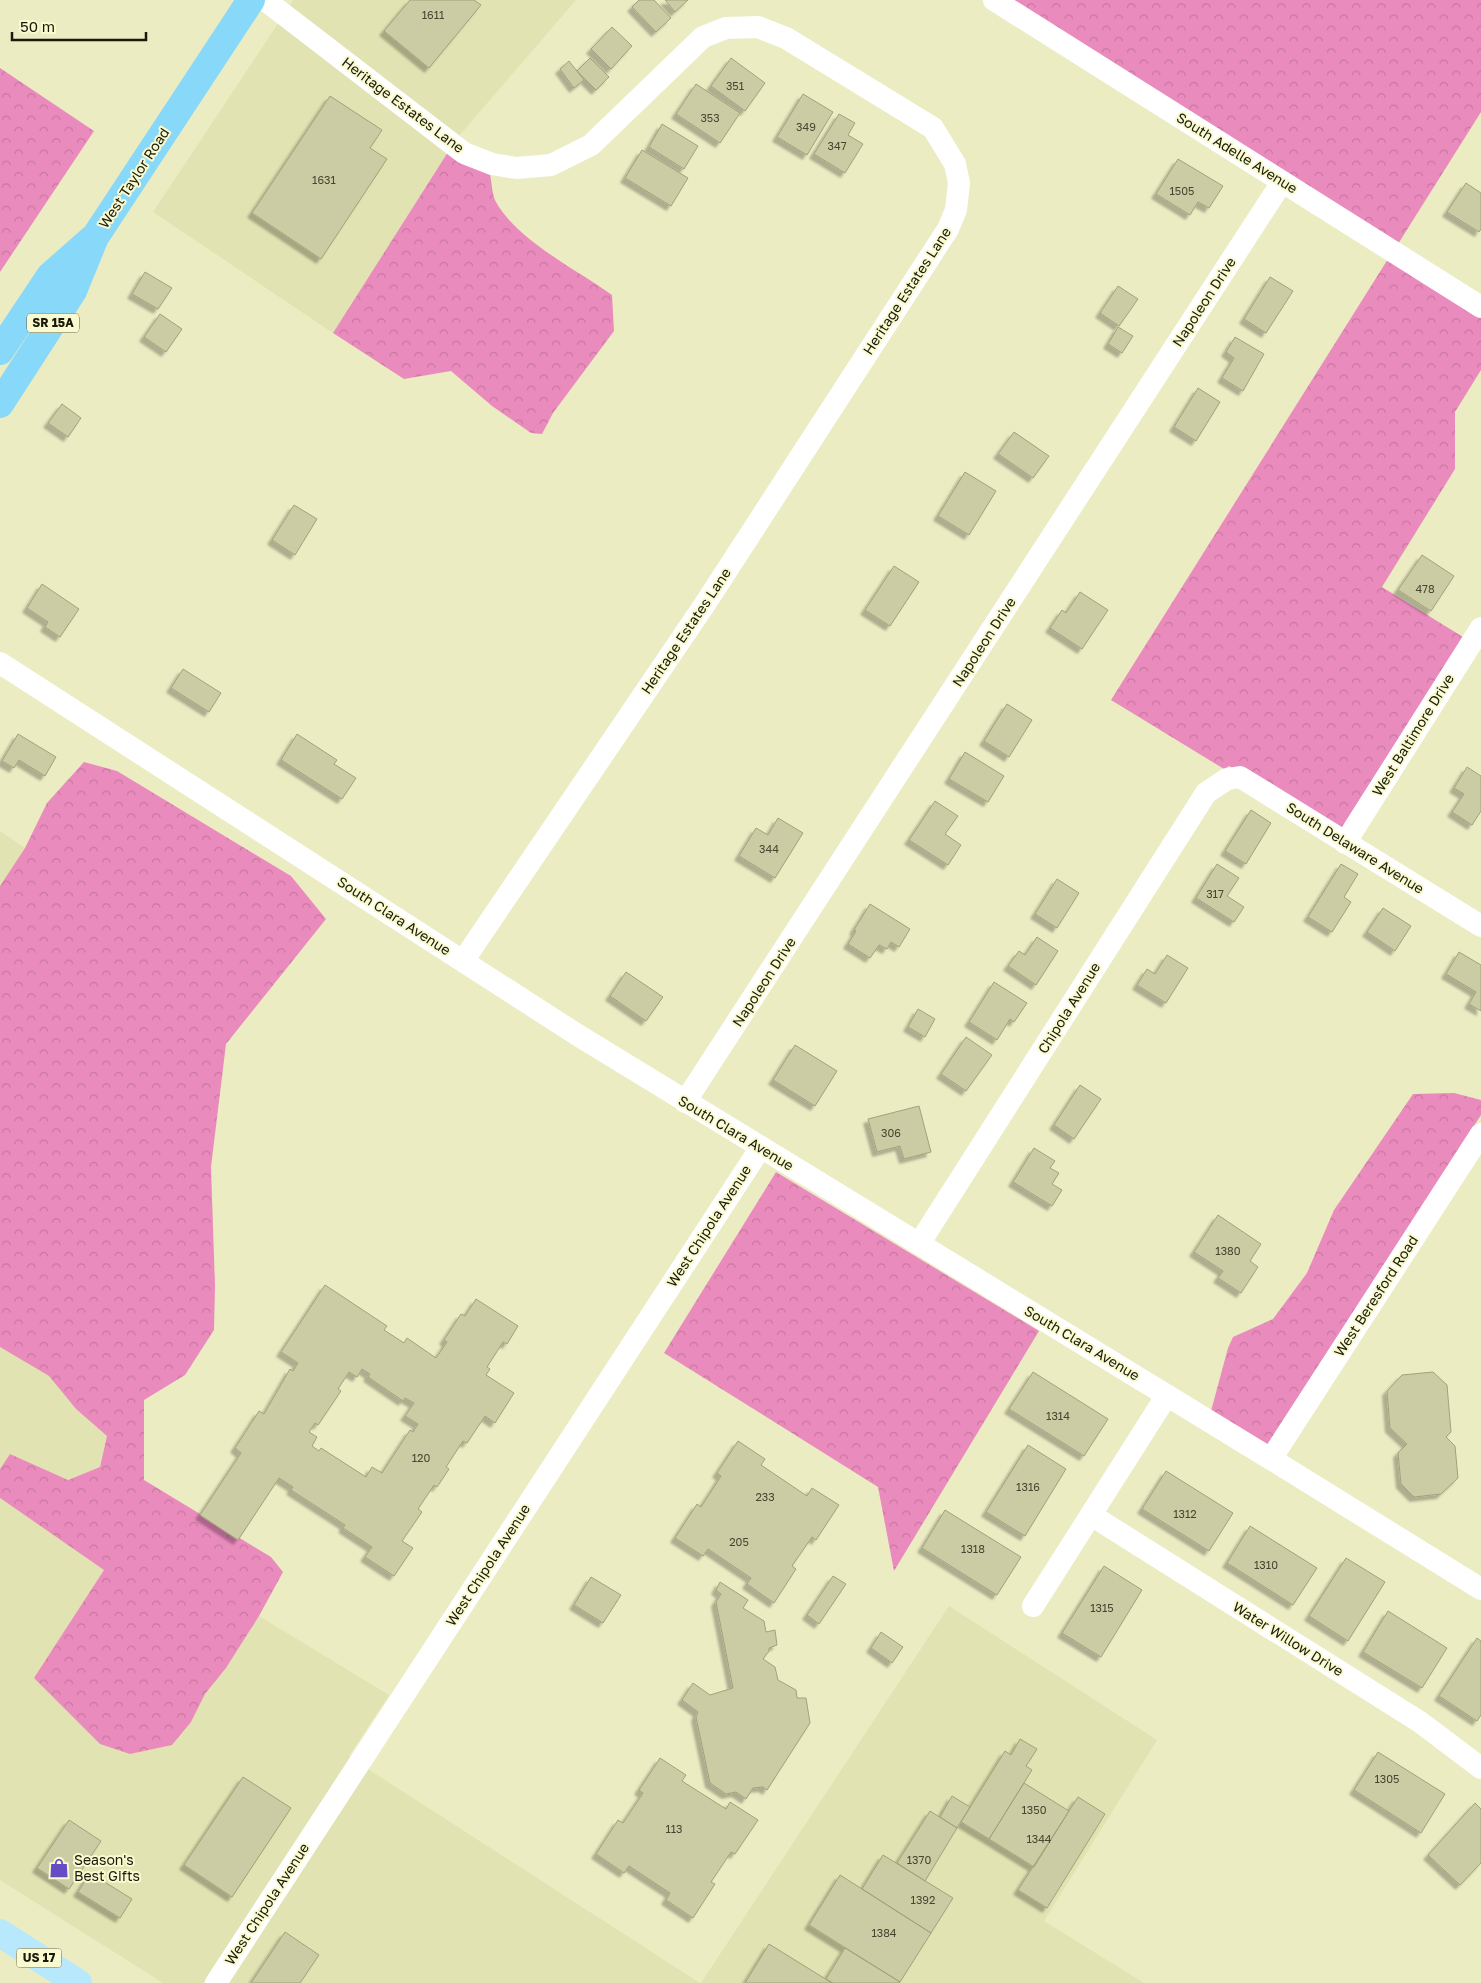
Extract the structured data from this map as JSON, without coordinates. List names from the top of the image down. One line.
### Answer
{"streets":{"highway":["West Taylor Road","SR 15A"],"main road":["US 17"],"street":["Heritage Estates Lane","South Adelle Avenue","Napoleon Drive","West Baltimore Drive","South Delaware Avenue","South Clara Avenue","Chipola Avenue","West Chipola Avenue","West Beresford Road","Water Willow Drive"]},"crossings":[["Heritage Estates Lane","South Clara Avenue"],["South Adelle Avenue","Napoleon Drive"],["Napoleon Drive","South Clara Avenue"],["West Baltimore Drive","South Delaware Avenue"],["South Delaware Avenue","Chipola Avenue"],["South Clara Avenue","Chipola Avenue"],["South Clara Avenue","West Chipola Avenue"],["South Clara Avenue","West Beresford Road"]],"places":{"shop":["Season's Best Gifts"]},"house_numbers":["1611","351","353","349","347","1631","1505","478","344","317","306","1380","1314","120","1316","233","1312","205","1318","1310","1315","1305","1350","113","1344","1370","1392","1384"],"scale_bar":"50 m"}
